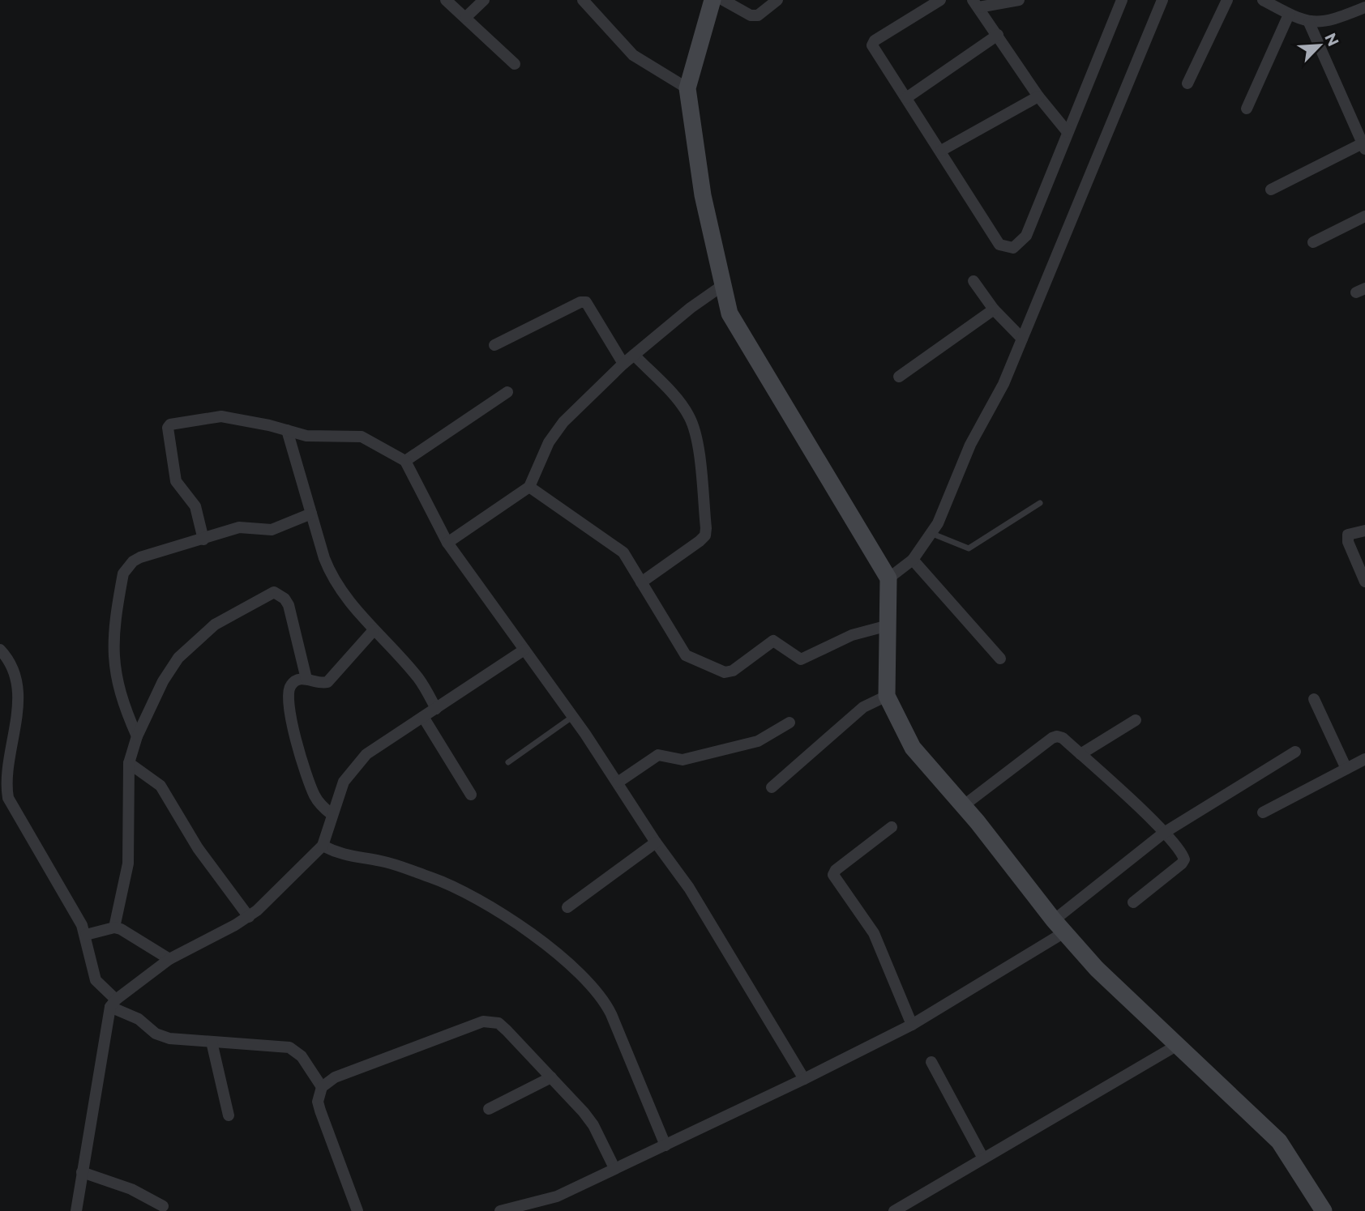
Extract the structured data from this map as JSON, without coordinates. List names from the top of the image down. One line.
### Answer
{"north":"top right"}
